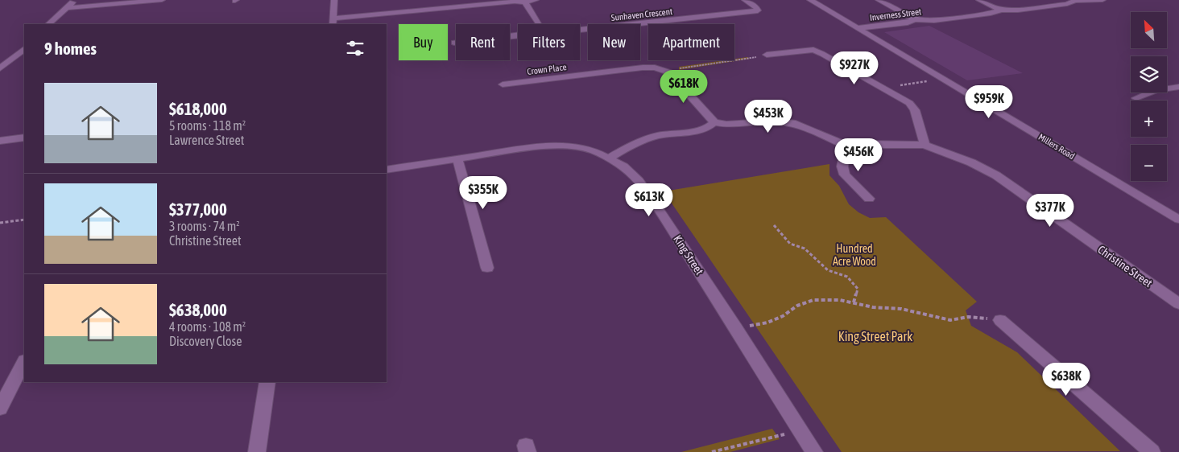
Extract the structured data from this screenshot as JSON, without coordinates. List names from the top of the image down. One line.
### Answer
{"streets":{"street":["Sunhaven Crescent","Inverness Street","Crown Place","Millers Road","King Street","Christine Street"]},"crossings":[["Inverness Street","Millers Road"]],"parks":["Hundred Acre Wood","King Street Park"],"north":"top left","page":{"map_buttons":["+","−"],"chip":["Buy","Rent","Filters","New","Apartment"],"heading":"9 homes","price":["$927K","$618K","$959K","$453K","$456K","$355K","$613K","$377K","$638K"],"list":[{"name":"$618,000","note":"5 rooms · 118 m² · Lawrence Street"},{"name":"$377,000","note":"3 rooms · 74 m² · Christine Street"},{"name":"$638,000","note":"4 rooms · 108 m² · Discovery Close"}]}}
